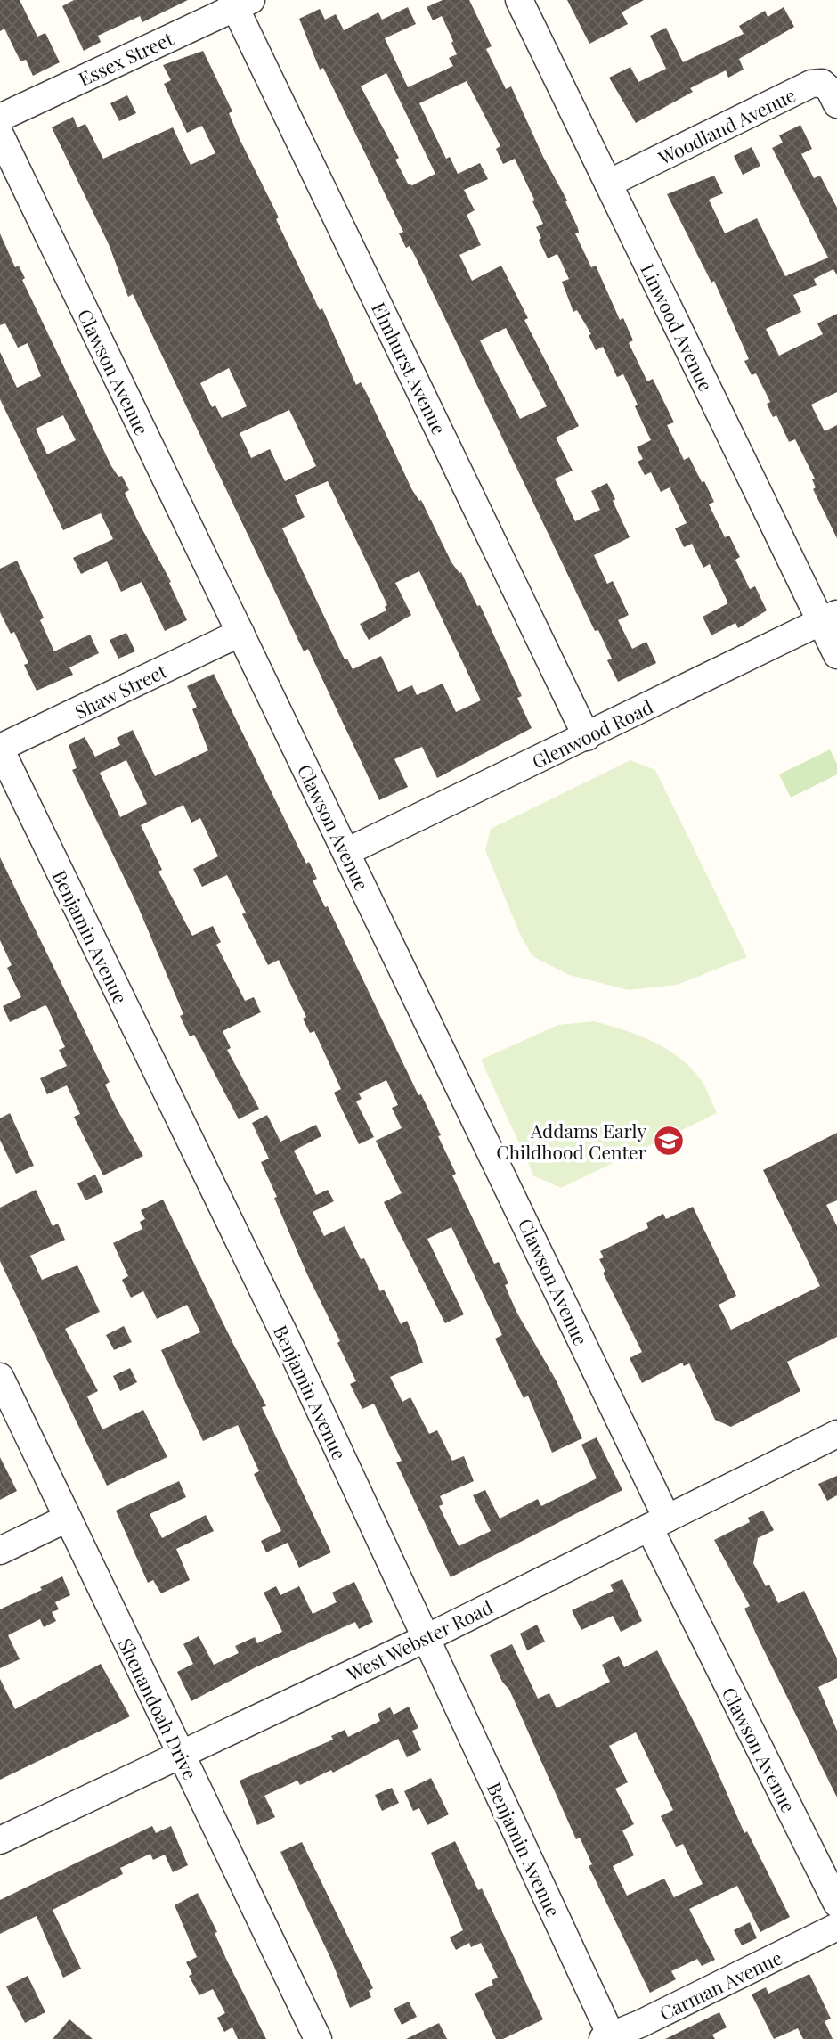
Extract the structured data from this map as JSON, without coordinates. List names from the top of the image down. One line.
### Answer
{"streets":{"street":["Essex Street","Woodland Avenue","Linwood Avenue","Elmhurst Avenue","Clawson Avenue","Shaw Street","Glenwood Road","Benjamin Avenue","West Webster Road","Shenandoah Drive","Carman Avenue"]},"crossings":[["Essex Street","Elmhurst Avenue"],["Woodland Avenue","Linwood Avenue"],["Linwood Avenue","Glenwood Road"],["Elmhurst Avenue","Glenwood Road"],["Clawson Avenue","Shaw Street"],["Clawson Avenue","Glenwood Road"],["Clawson Avenue","West Webster Road"],["Shaw Street","Benjamin Avenue"],["Benjamin Avenue","West Webster Road"],["Benjamin Avenue","Carman Avenue"],["West Webster Road","Shenandoah Drive"]],"places":{"school or university":["Addams Early Childhood Center"]}}
